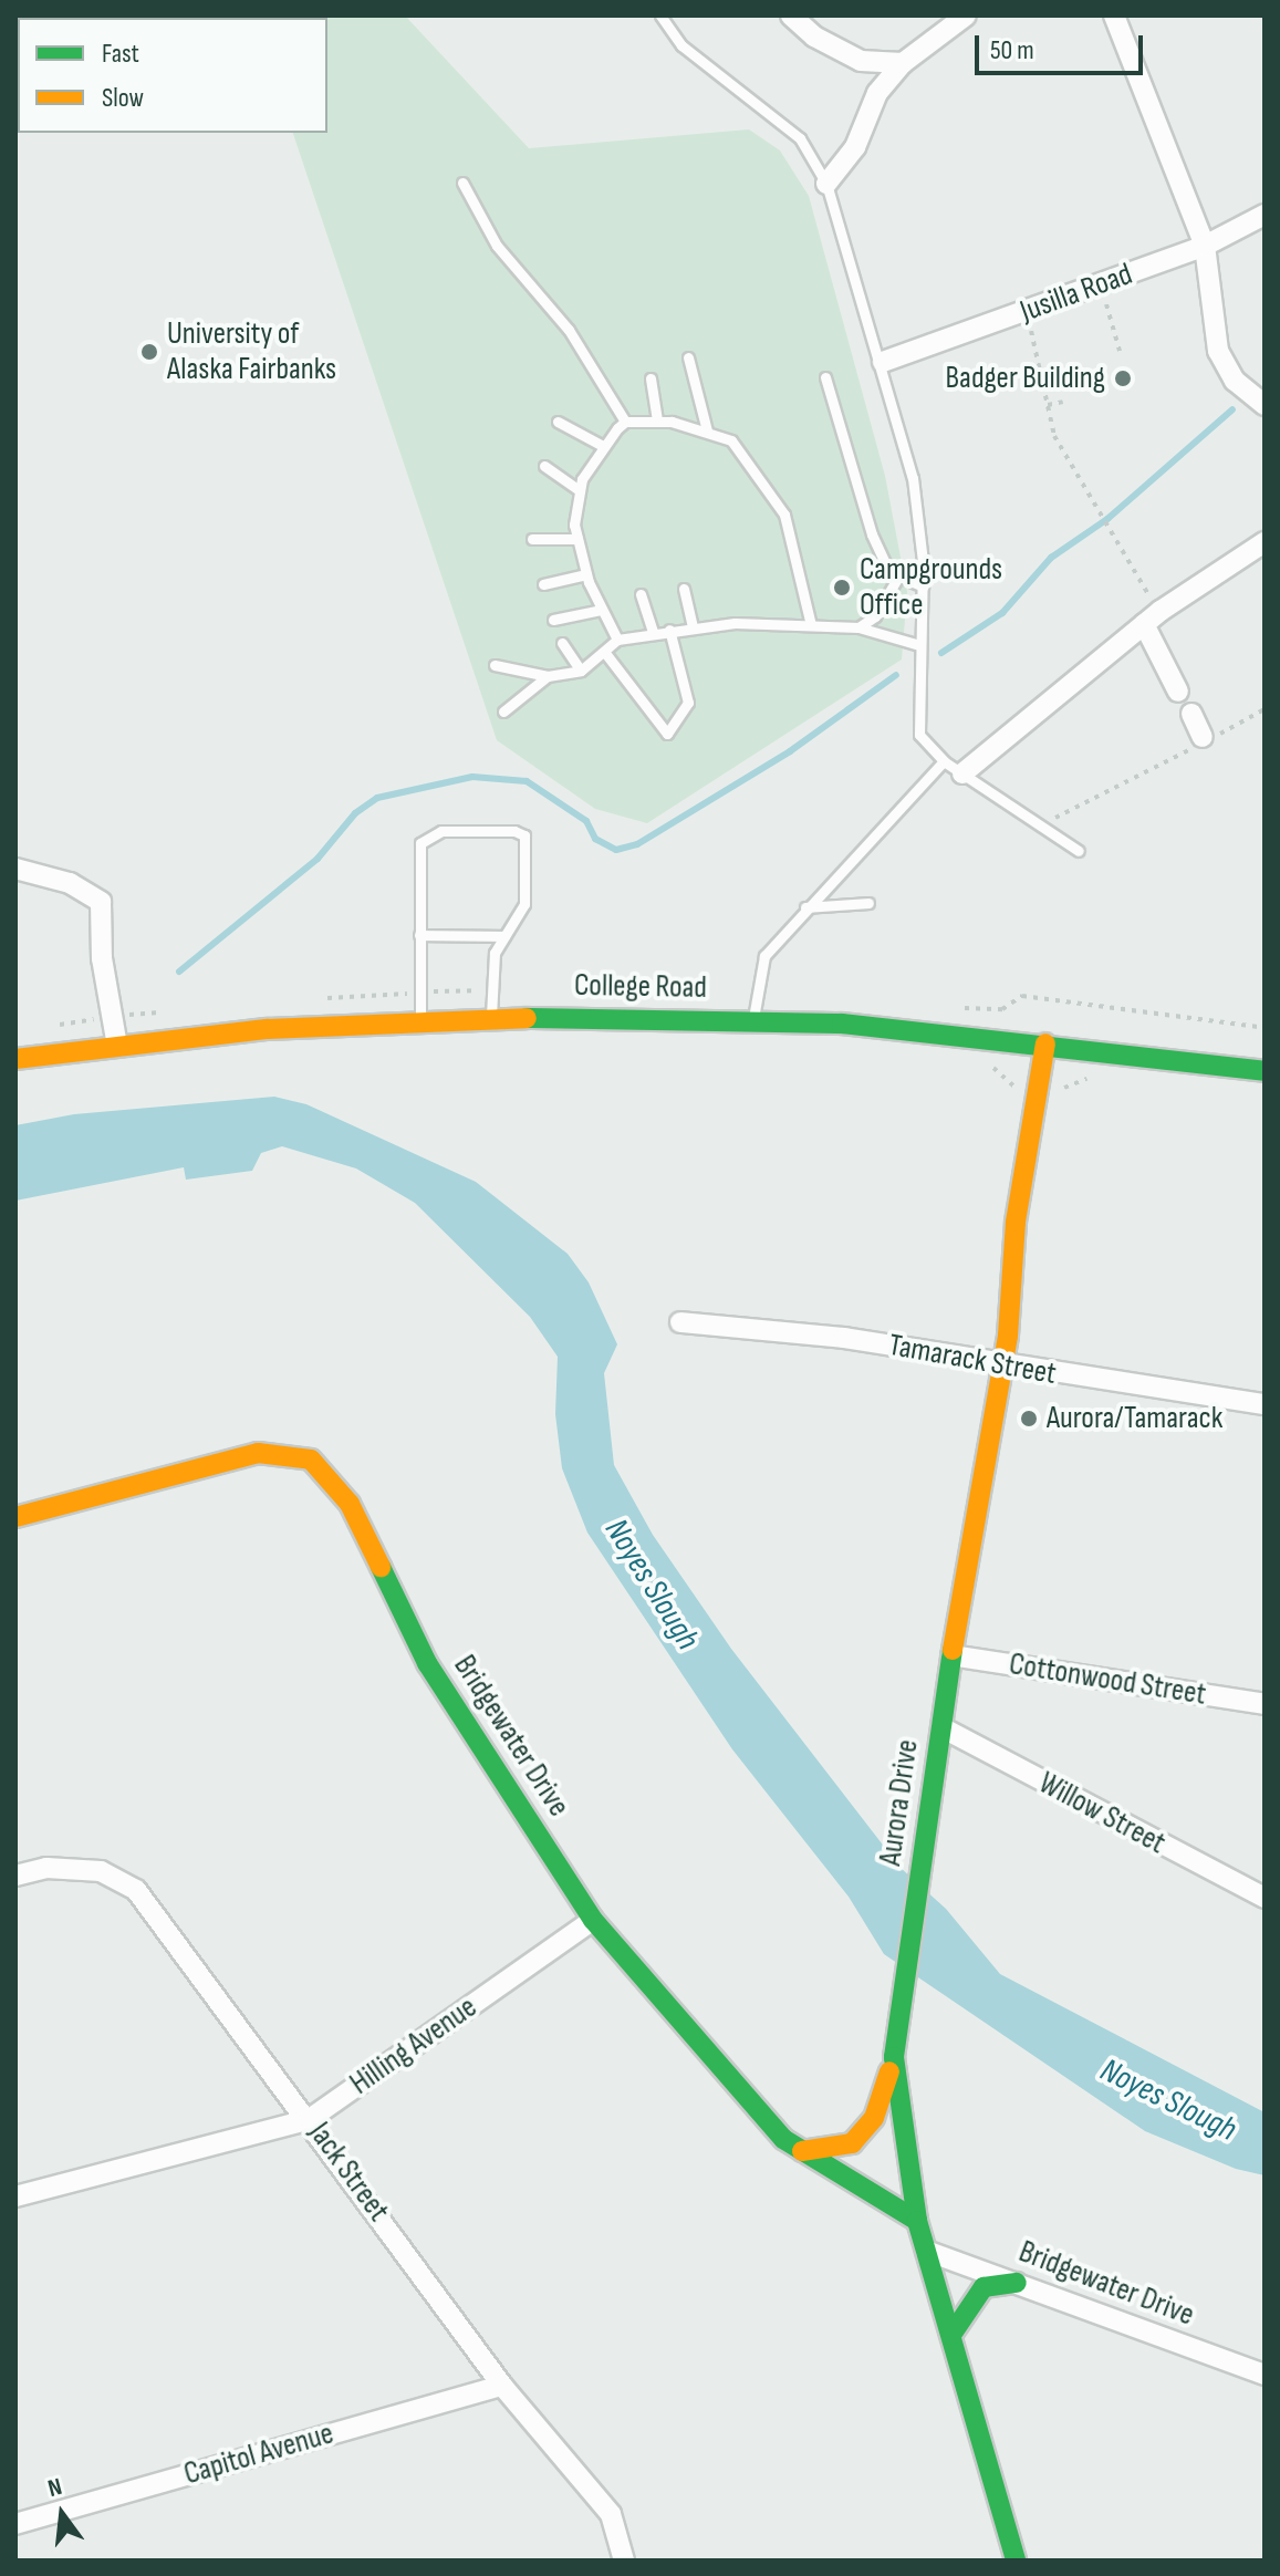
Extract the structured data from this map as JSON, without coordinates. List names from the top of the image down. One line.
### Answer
{"streets":{"street":["Jusilla Road","College Road","Tamarack Street","Cottonwood Street","Bridgewater Drive","Aurora Drive","Willow Street","Hilling Avenue","Jack Street","Capitol Avenue"]},"crossings":[["College Road","Aurora Drive"],["Tamarack Street","Aurora Drive"],["Cottonwood Street","Aurora Drive"],["Bridgewater Drive","Aurora Drive"],["Bridgewater Drive","Hilling Avenue"],["Aurora Drive","Willow Street"],["Hilling Avenue","Jack Street"],["Jack Street","Capitol Avenue"]],"water":["Noyes Slough"],"places":["University of Alaska Fairbanks","Badger Building","Campgrounds Office","Aurora/Tamarack"],"legend":["Fast","Slow"],"scale_bar":"50 m","north":"top"}
